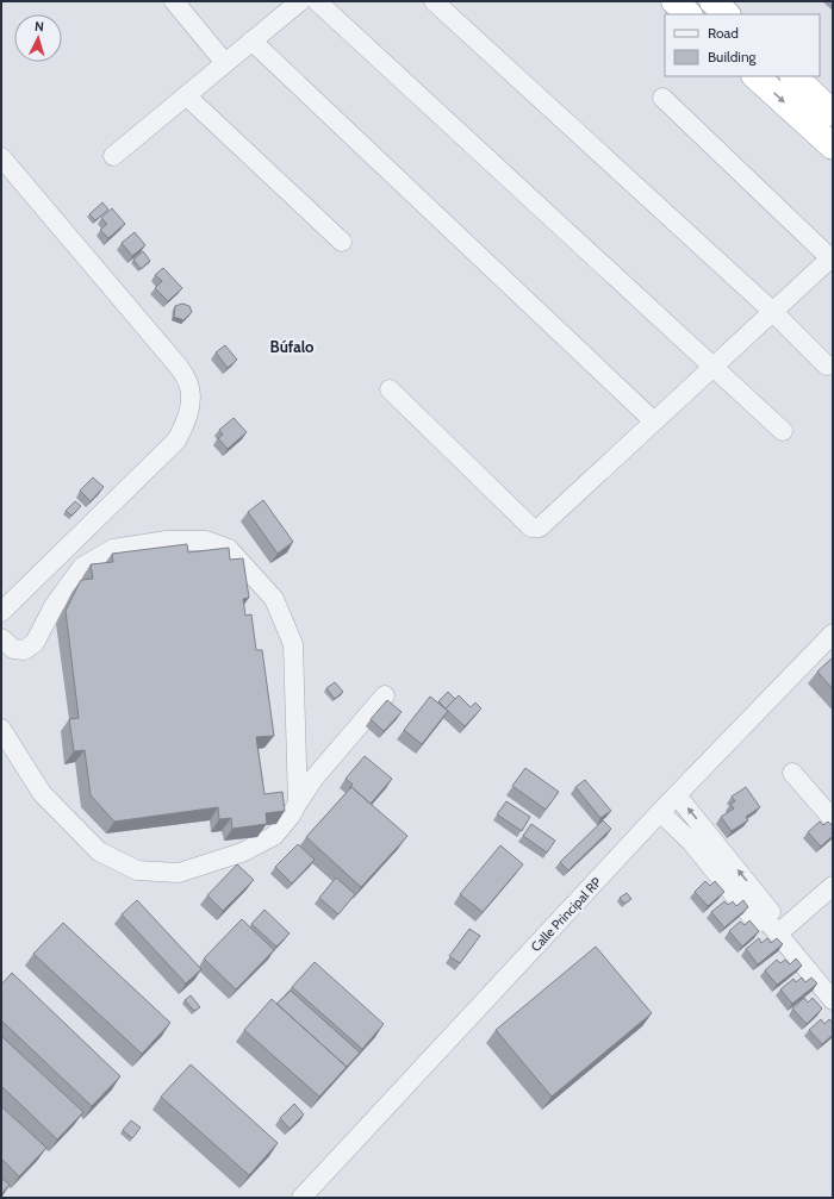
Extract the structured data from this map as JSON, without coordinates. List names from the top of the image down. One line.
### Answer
{"streets":{"street":["Calle Principal RP"]},"districts":["Búfalo"],"legend":["Road","Building"],"north":"top"}
